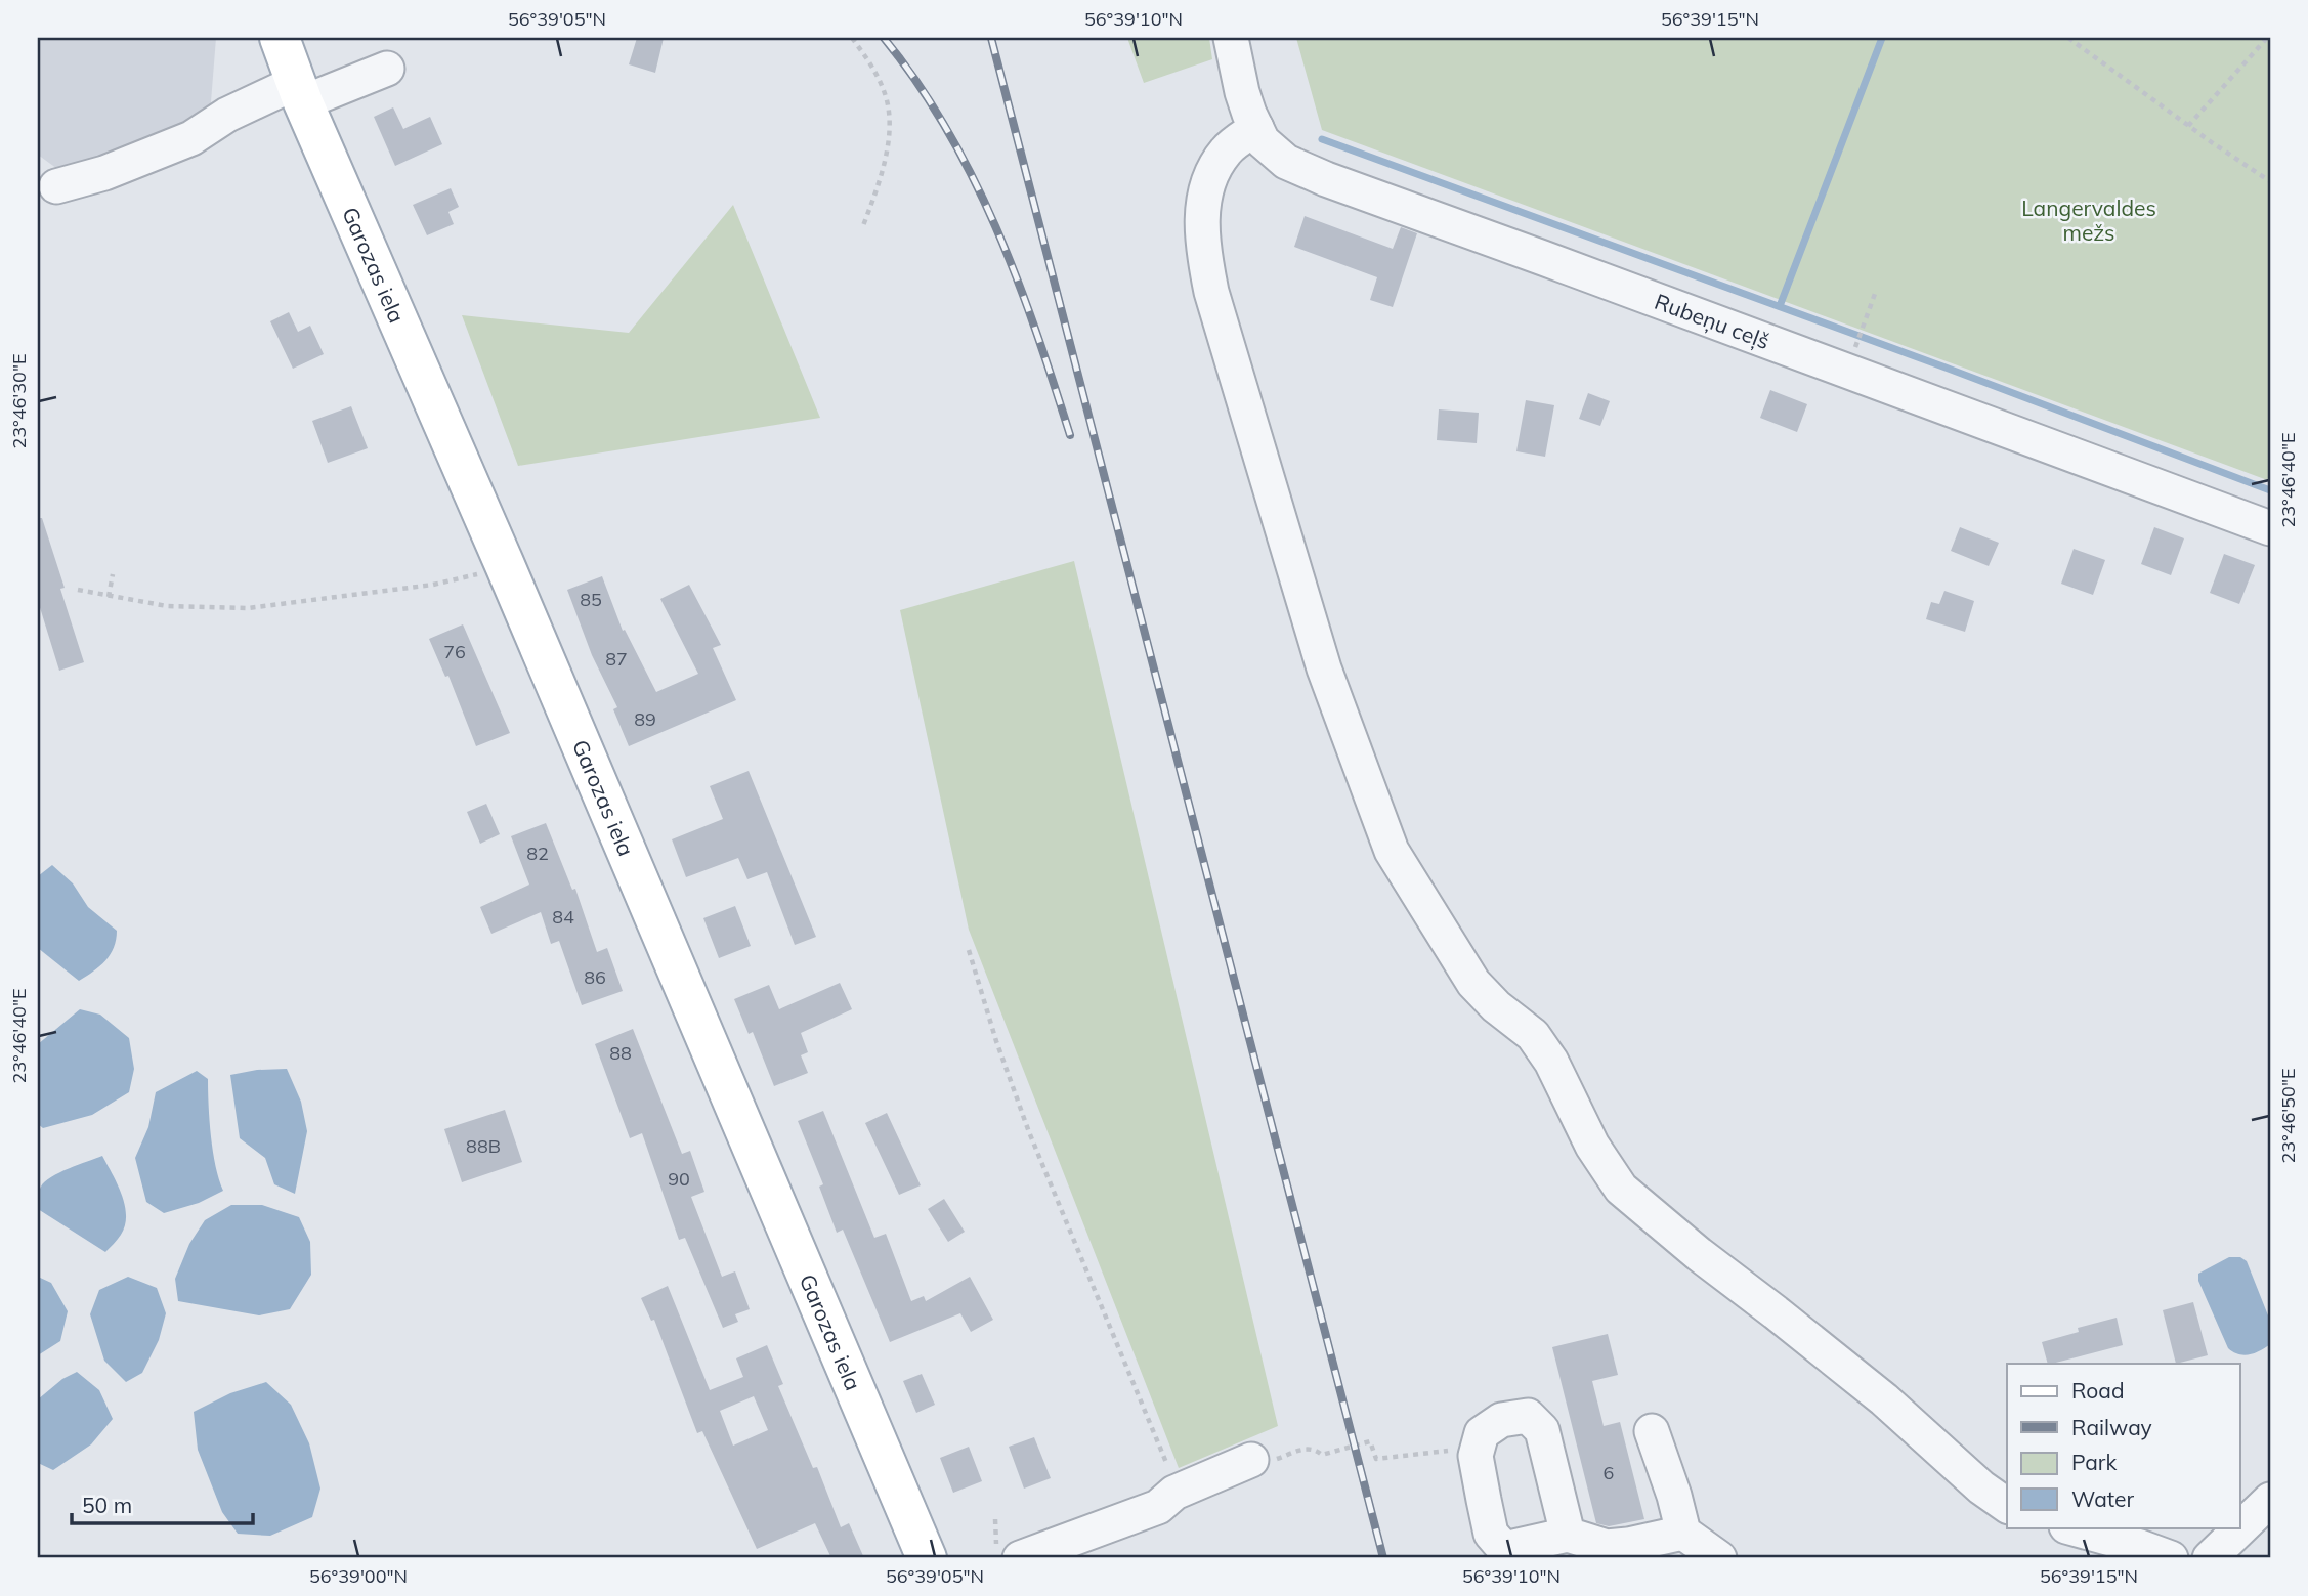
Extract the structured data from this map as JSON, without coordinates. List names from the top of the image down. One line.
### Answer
{"streets":{"main road":["Garozas iela"],"street":["Rubeņu ceļš"]},"parks":["Langervaldes mežs"],"house_numbers":["85","76","87","89","82","84","86","88","88B","90","6"],"legend":["Road","Railway","Park","Water"],"scale_bar":"50 m","coordinates":["56°39'05\"N","56°39'10\"N","56°39'15\"N","23°46'30\"E","23°46'40\"E","23°46'50\"E","56°39'00\"N"]}
